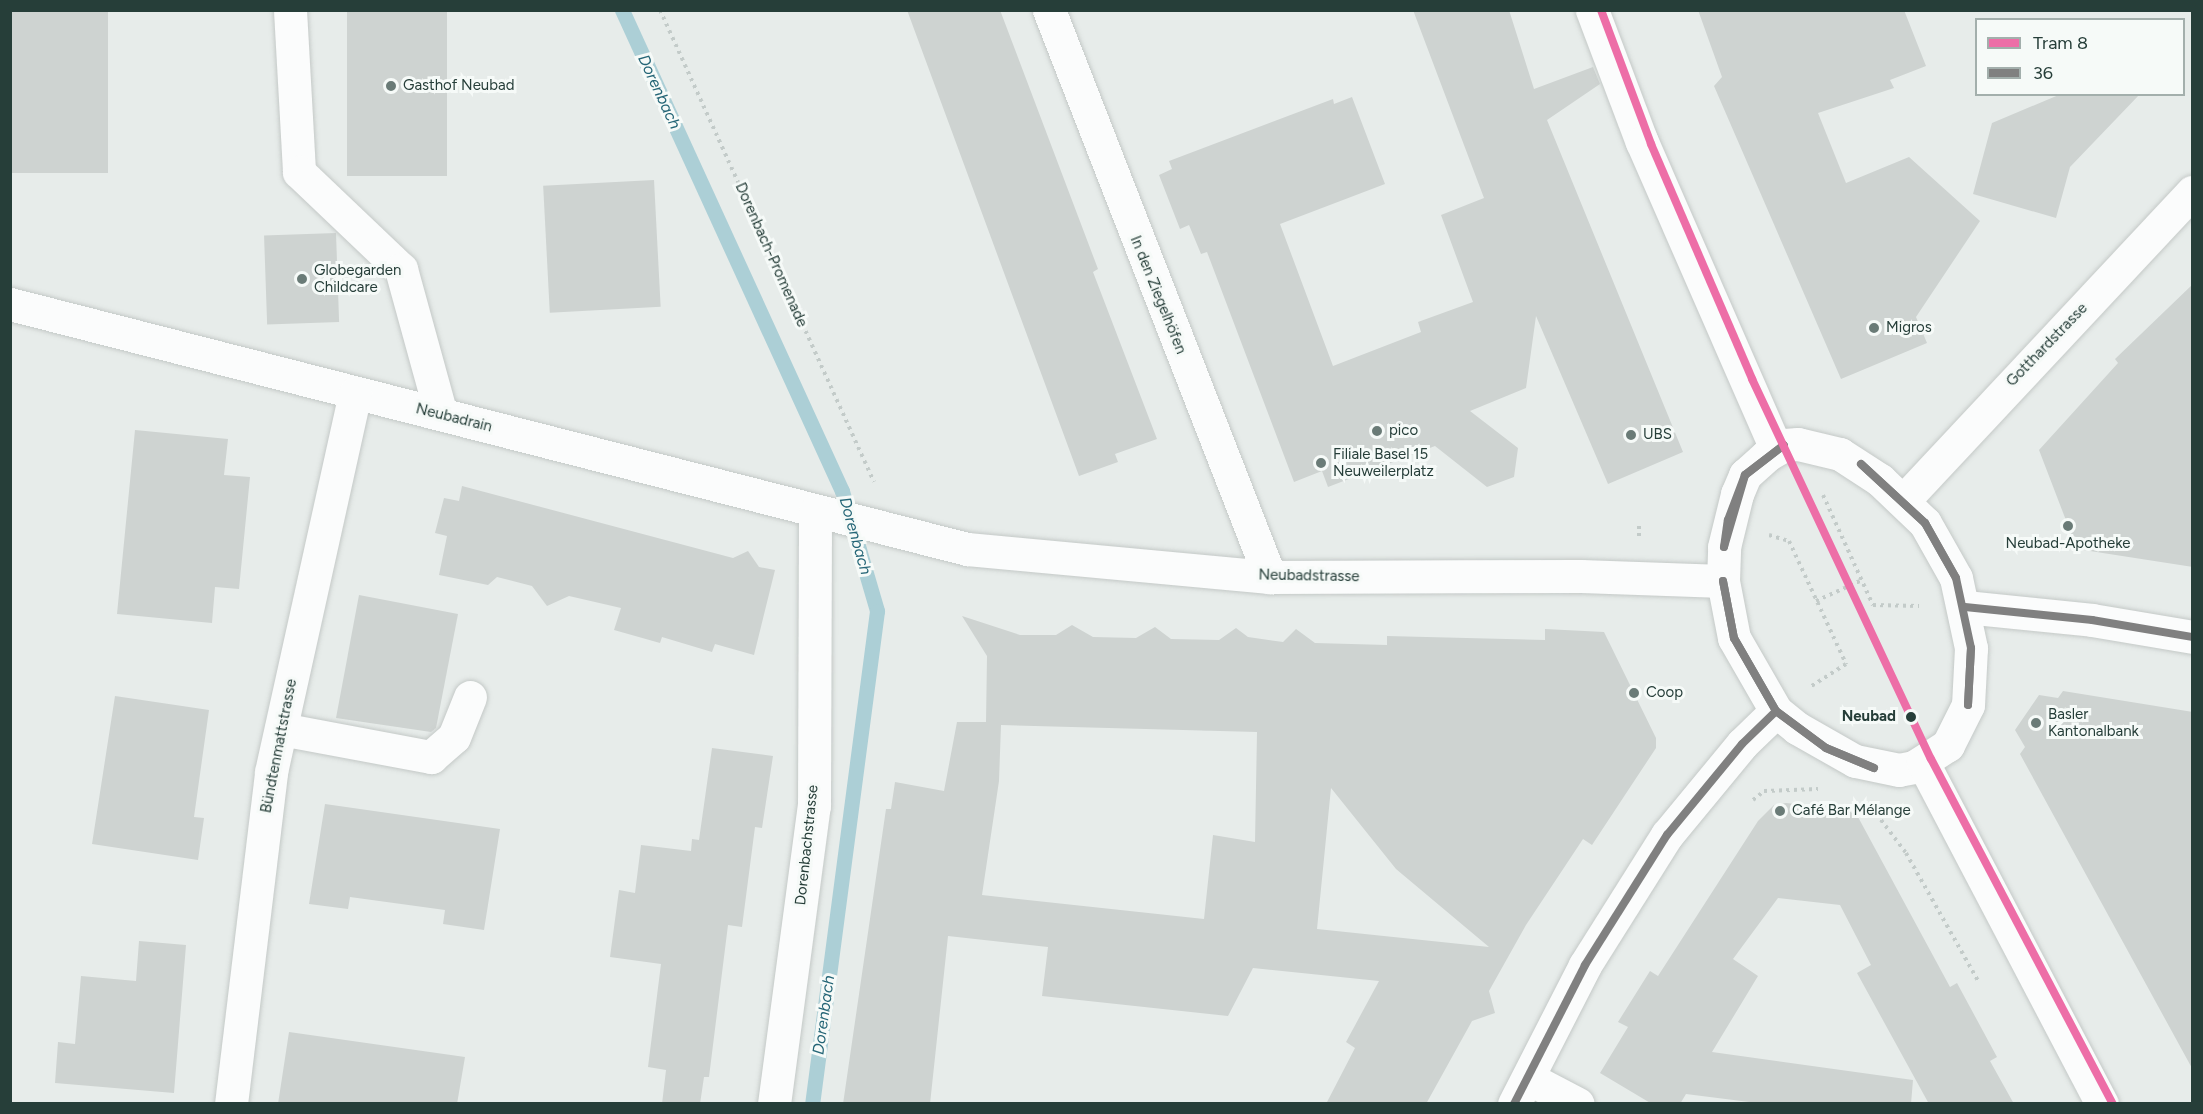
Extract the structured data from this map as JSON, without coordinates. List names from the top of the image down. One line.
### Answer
{"streets":{"street":["In den Ziegelhöfen","Gotthardstrasse","Neubadrain","Neubadstrasse","Bündtenmattstrasse","Dorenbachstrasse"],"path":["Dorenbach-Promenade"]},"crossings":[["In den Ziegelhöfen","Neubadstrasse"],["Neubadrain","Neubadstrasse"],["Neubadrain","Bündtenmattstrasse"],["Neubadrain","Dorenbachstrasse"]],"water":["Dorenbach"],"places":["Gasthof Neubad","Globegarden Childcare","Migros","pico","UBS","Filiale Basel 15 Neuweilerplatz","Neubad-Apotheke","Coop","Neubad","Basler Kantonalbank","Café Bar Mélange"],"lines":["tram line 8","transit line 36"],"legend":["Tram 8","36"]}
